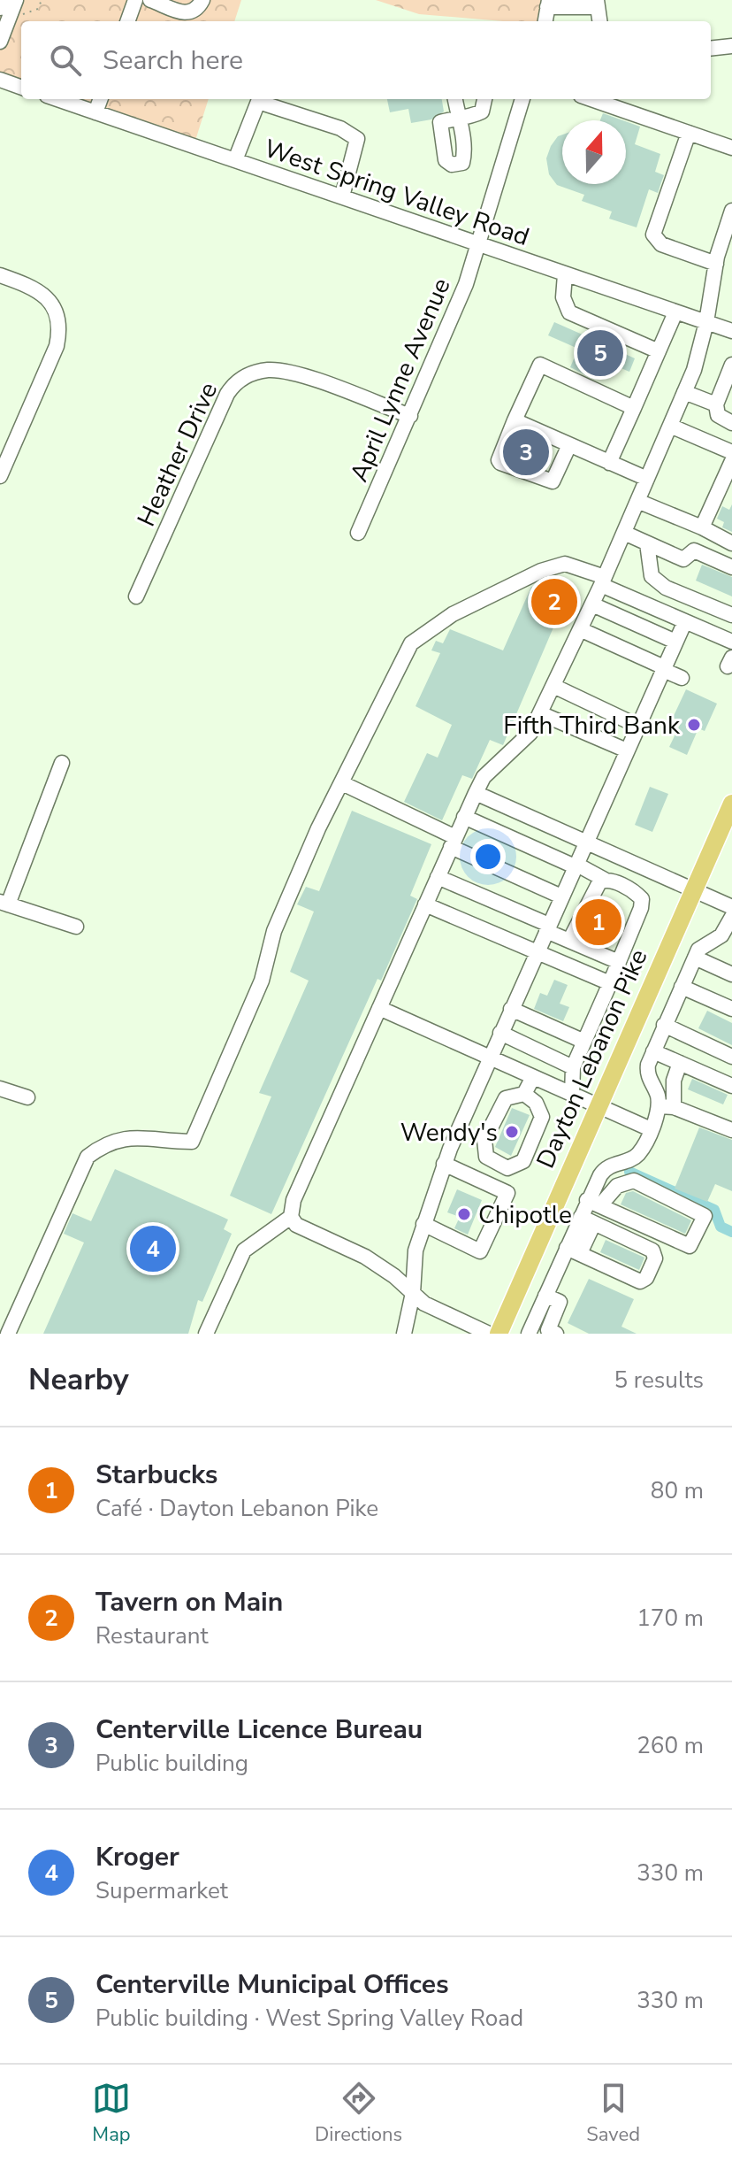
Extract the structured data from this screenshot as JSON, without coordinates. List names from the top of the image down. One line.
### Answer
{"streets":{"main road":["Dayton Lebanon Pike"],"street":["West Spring Valley Road","April Lynne Avenue","Heather Drive"]},"crossings":[["West Spring Valley Road","April Lynne Avenue"],["April Lynne Avenue","Heather Drive"]],"places":["Fifth Third Bank","Wendy's","Chipotle"],"north":"top","page":{"search":"Search here","pins":["5","3","2","1","4"],"heading":["Nearby","5 results"],"list":[{"mark":"1","name":"Starbucks","note":"Café · Dayton Lebanon Pike","value":"80 m"},{"mark":"2","name":"Tavern on Main","note":"Restaurant","value":"170 m"},{"mark":"3","name":"Centerville Licence Bureau","note":"Public building","value":"260 m"},{"mark":"4","name":"Kroger","note":"Supermarket","value":"330 m"},{"mark":"5","name":"Centerville Municipal Offices","note":"Public building · West Spring Valley Road","value":"330 m"}],"nav":["Map","Directions","Saved"]}}
